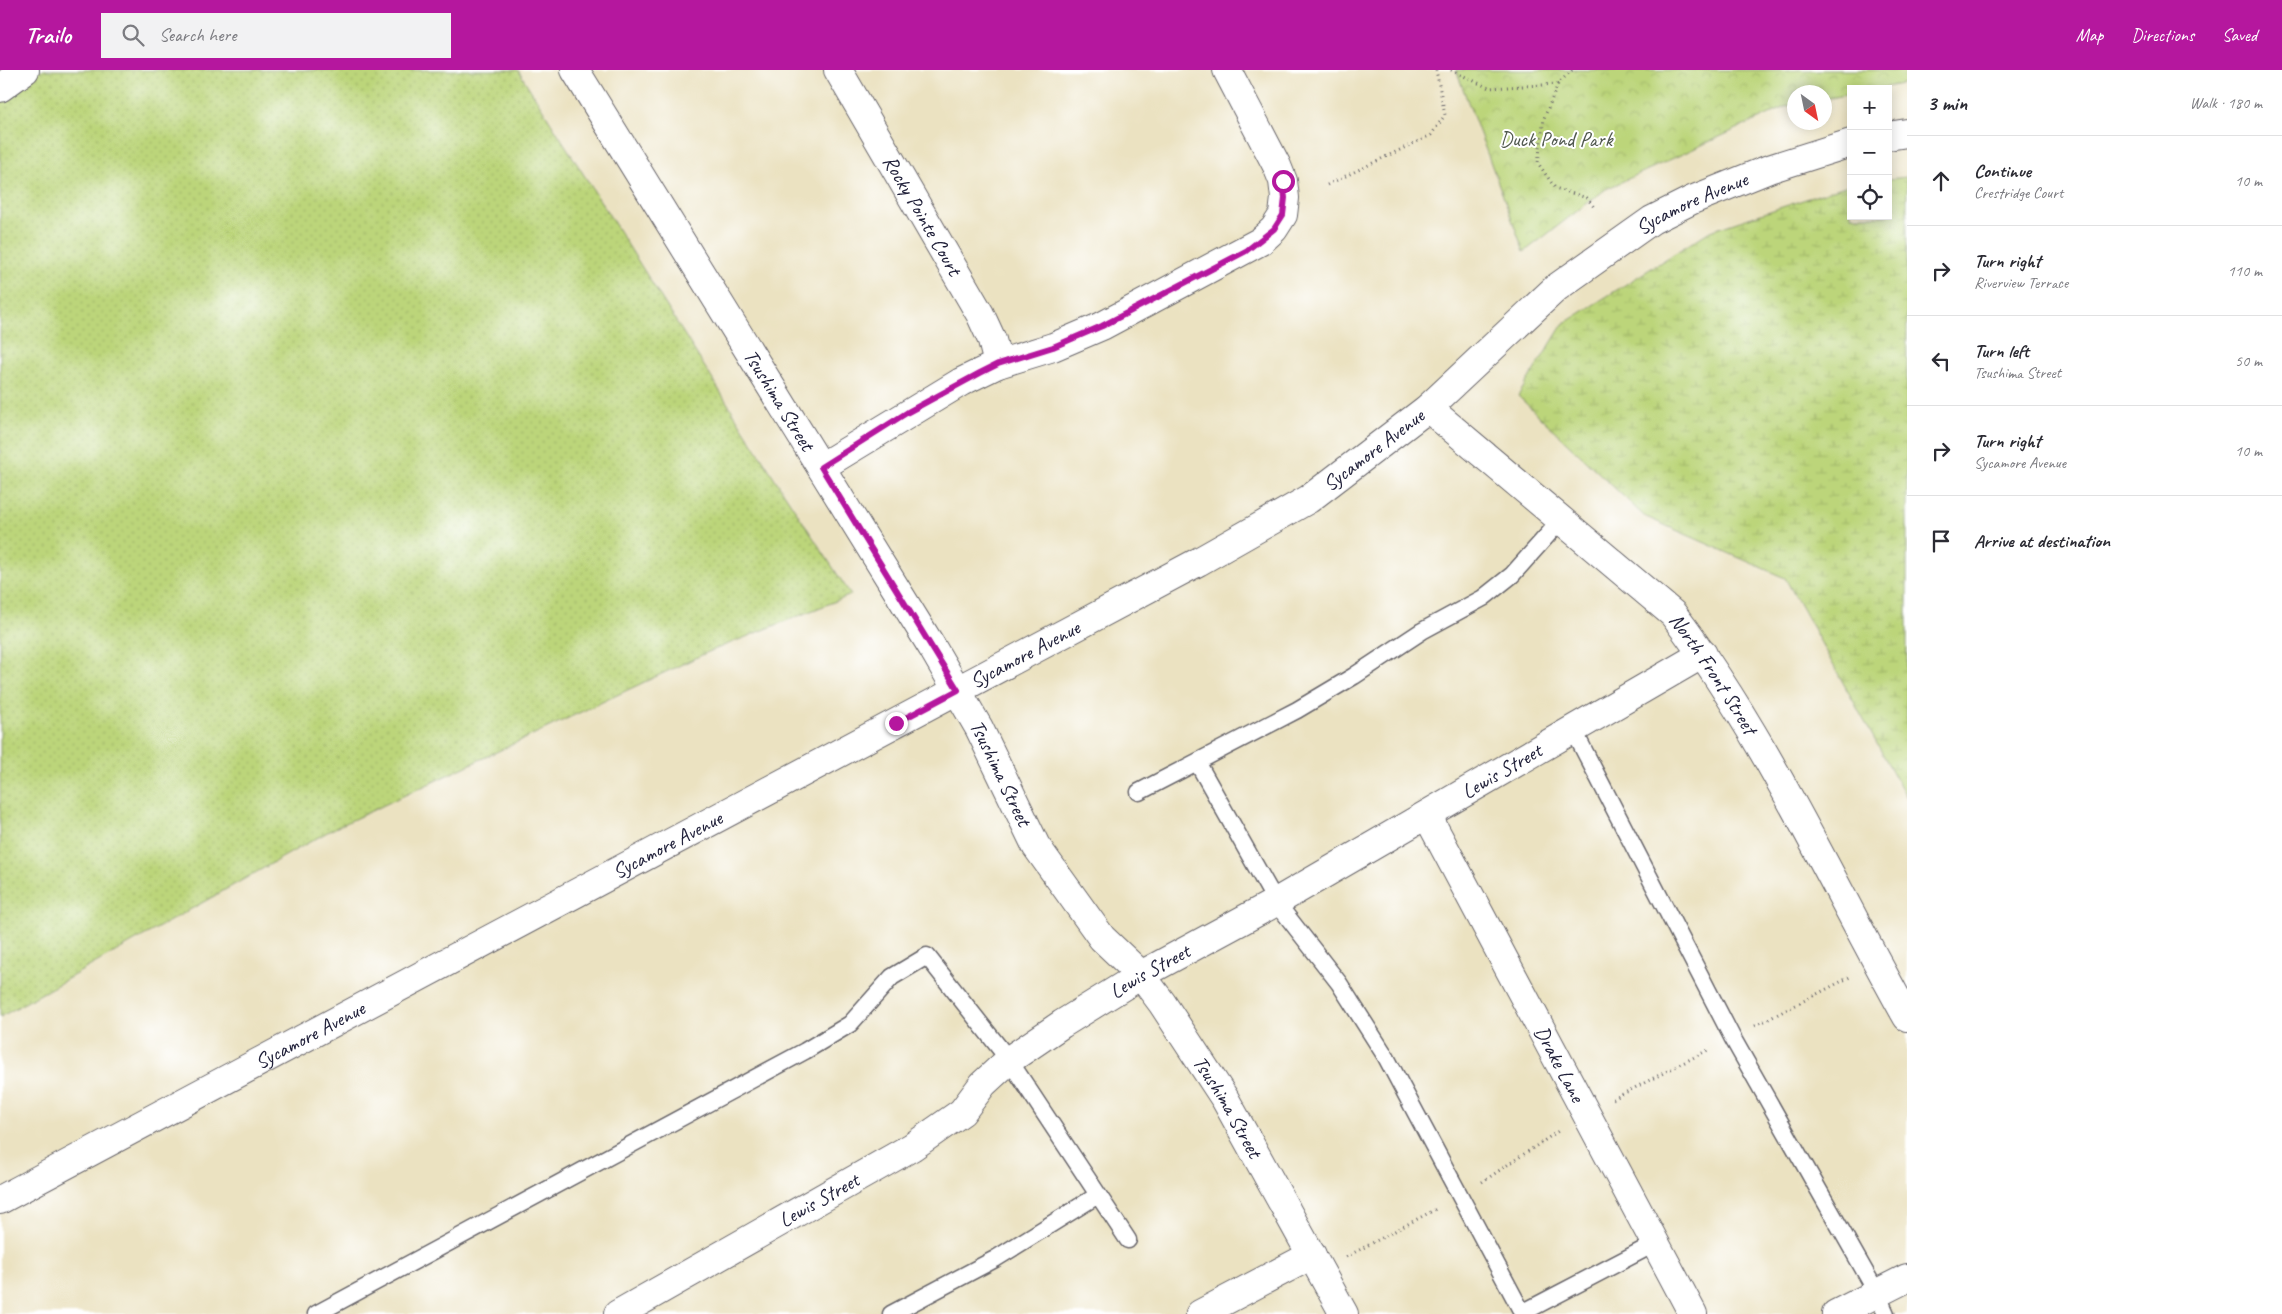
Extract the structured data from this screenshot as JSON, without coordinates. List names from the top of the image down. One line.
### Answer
{"streets":{"street":["Sycamore Avenue","Rocky Pointe Court","Tsushima Street","North Front Street","Lewis Street","Drake Lane"]},"crossings":[["Sycamore Avenue","Tsushima Street"],["Sycamore Avenue","North Front Street"],["Tsushima Street","Lewis Street"],["North Front Street","Lewis Street"],["Lewis Street","Drake Lane"]],"parks":["Duck Pond Park"],"north":"bottom right","page":{"header":"Trailo","search":"Search here","nav":["Map","Directions","Saved"],"heading":["3 min","Walk · 180 m"],"map_buttons":["+","−"],"list":[["Continue","Crestridge Court","10 m"],["Turn right","Riverview Terrace","110 m"],["Turn left","Tsushima Street","50 m"],["Turn right","Sycamore Avenue","10 m"],"Arrive at destination"]}}
